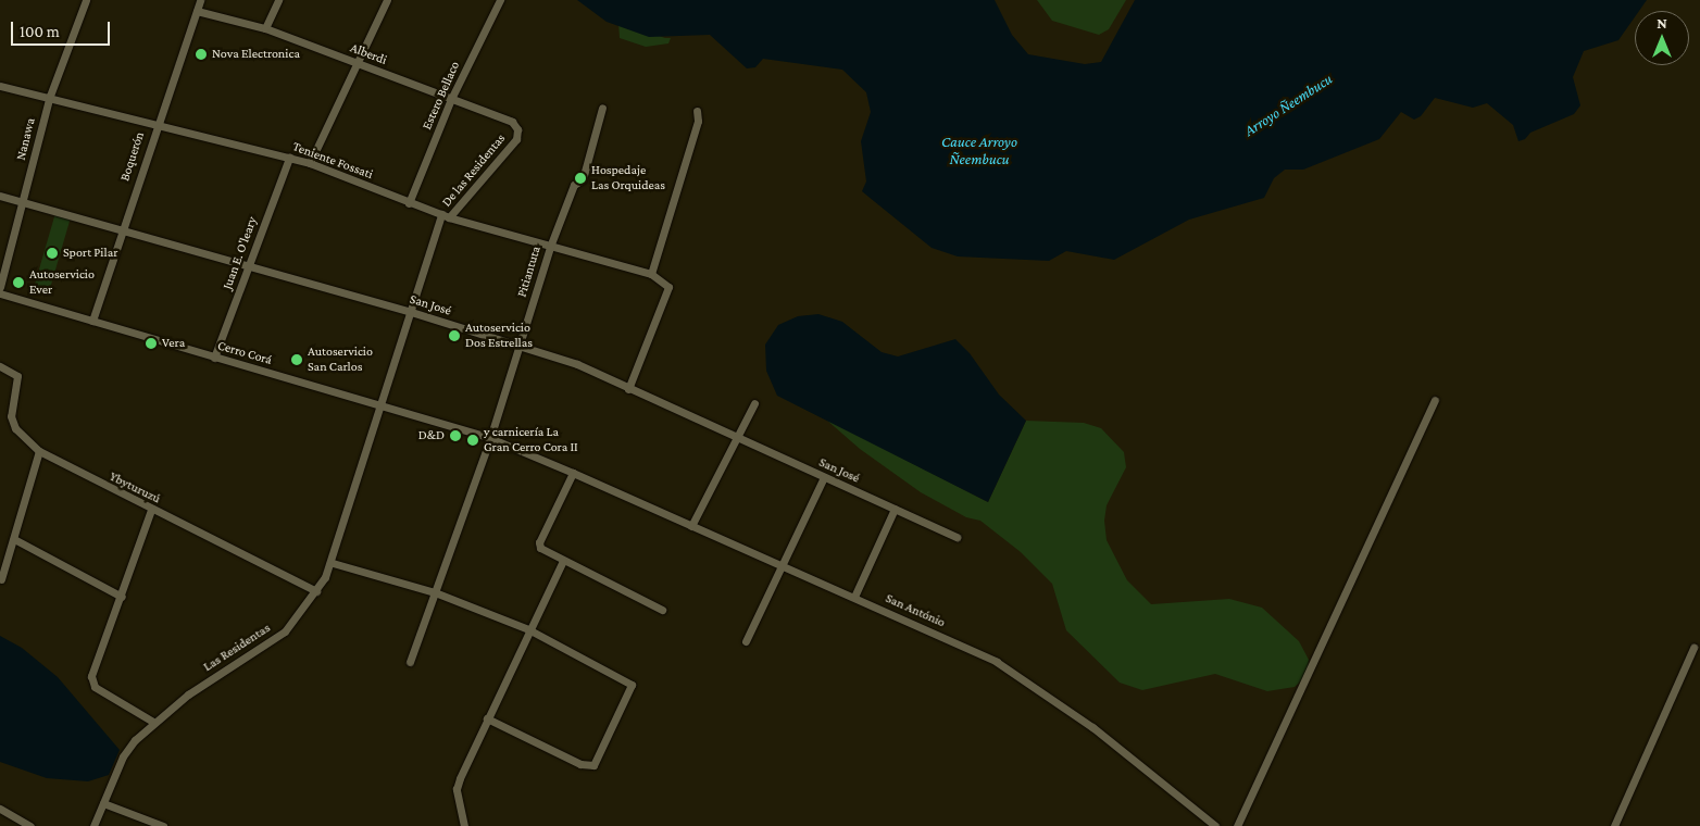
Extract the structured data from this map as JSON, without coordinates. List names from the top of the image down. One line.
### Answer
{"streets":{"street":["Alberdi","Estero Bellaco","Nanawa","Boquerón","Teniente Fossati","De las Residentas","Juan E. O'leary","Pitiantuta","San José","Cerro Corá","Ybyturuzú","San António","Las Residentas"]},"crossings":[["Alberdi","Estero Bellaco"],["Alberdi","Boquerón"],["Alberdi","De las Residentas"],["Estero Bellaco","Teniente Fossati"],["Nanawa","Teniente Fossati"],["Nanawa","San José"],["Boquerón","Teniente Fossati"],["Boquerón","San José"],["Boquerón","Cerro Corá"],["Teniente Fossati","De las Residentas"],["Teniente Fossati","Juan E. O'leary"],["Teniente Fossati","Pitiantuta"],["De las Residentas","San José"],["De las Residentas","Cerro Corá"],["De las Residentas","Las Residentas"],["Juan E. O'leary","San José"],["Juan E. O'leary","Cerro Corá"],["Pitiantuta","San José"],["Pitiantuta","Cerro Corá"],["Cerro Corá","San António"],["Cerro Corá","Las Residentas"],["Ybyturuzú","Las Residentas"]],"water":["Arroyo Ñeembucu","Cauce Arroyo Ñeembucu"],"places":["Nova Electronica","Hospedaje Las Orquideas","Sport Pilar","Autoservicio Ever","Autoservicio Dos Estrellas","Vera","Autoservicio San Carlos","D&D","y carnicería La Gran Cerro Cora II"],"scale_bar":"100 m","north":"top"}
